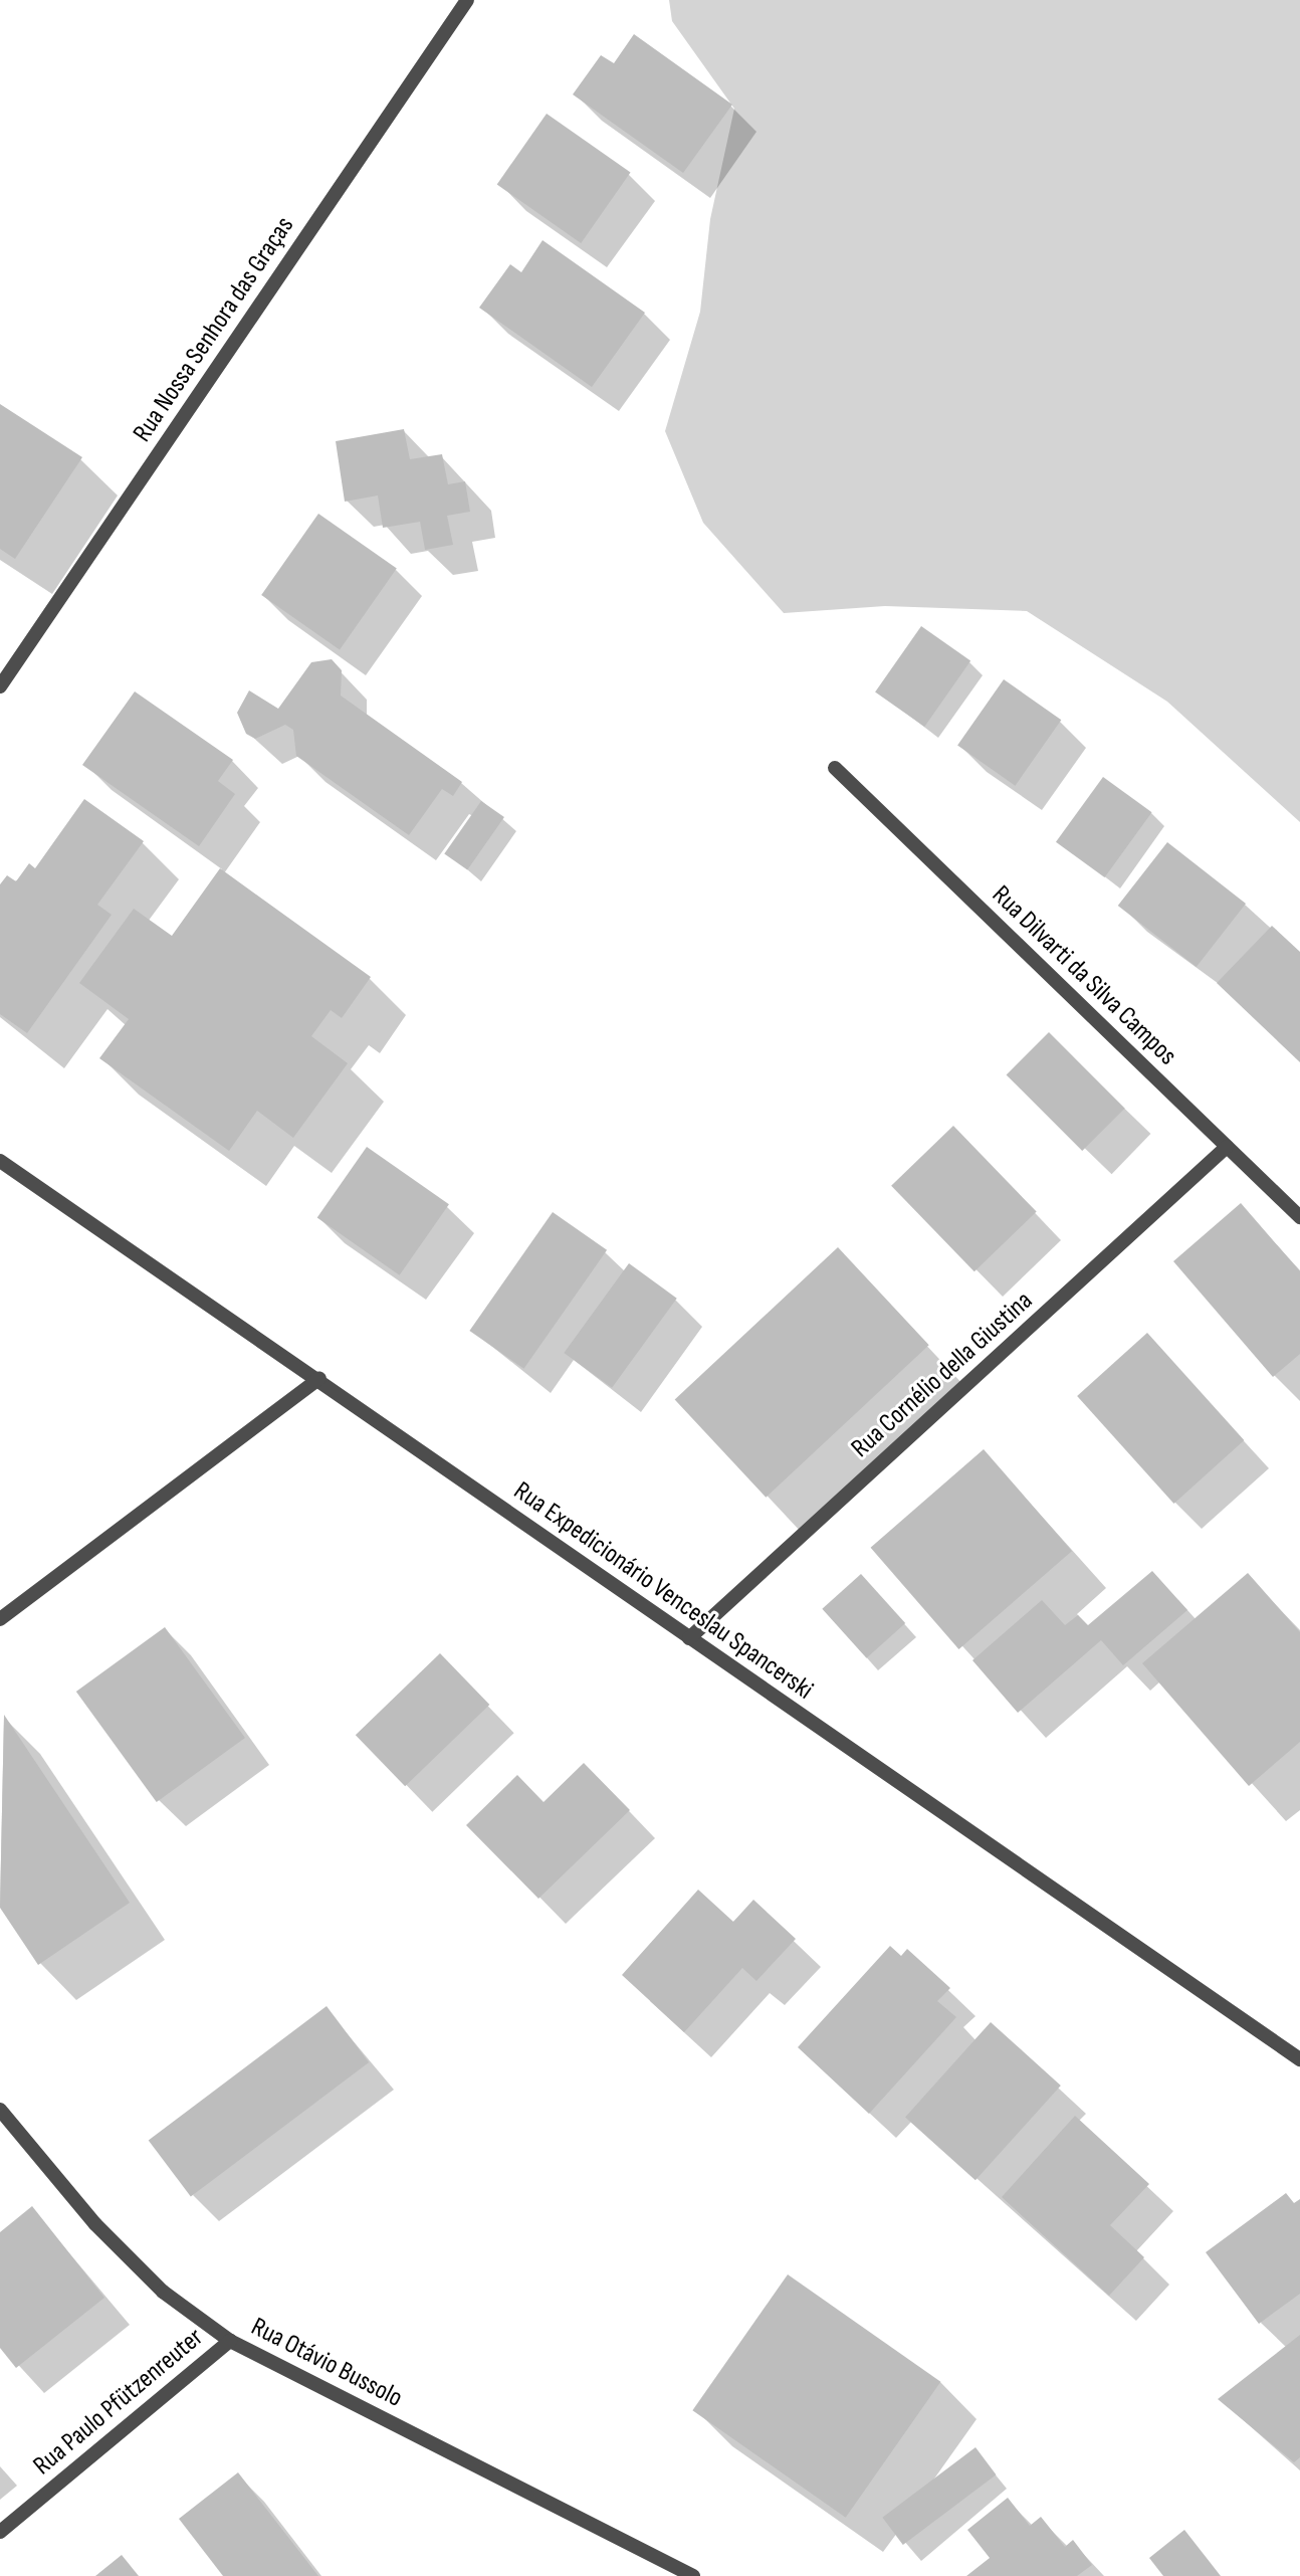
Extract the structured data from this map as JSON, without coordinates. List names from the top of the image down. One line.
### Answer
{"streets":{"street":["Rua Nossa Senhora das Graças","Rua Dilvarti da Silva Campos","Rua Cornélio della Giustina","Rua Expedicionário Venceslau Spancerski","Rua Otávio Bussolo","Rua Paulo Pfützenreuter"]},"crossings":[["Rua Dilvarti da Silva Campos","Rua Cornélio della Giustina"],["Rua Cornélio della Giustina","Rua Expedicionário Venceslau Spancerski"],["Rua Otávio Bussolo","Rua Paulo Pfützenreuter"]]}
